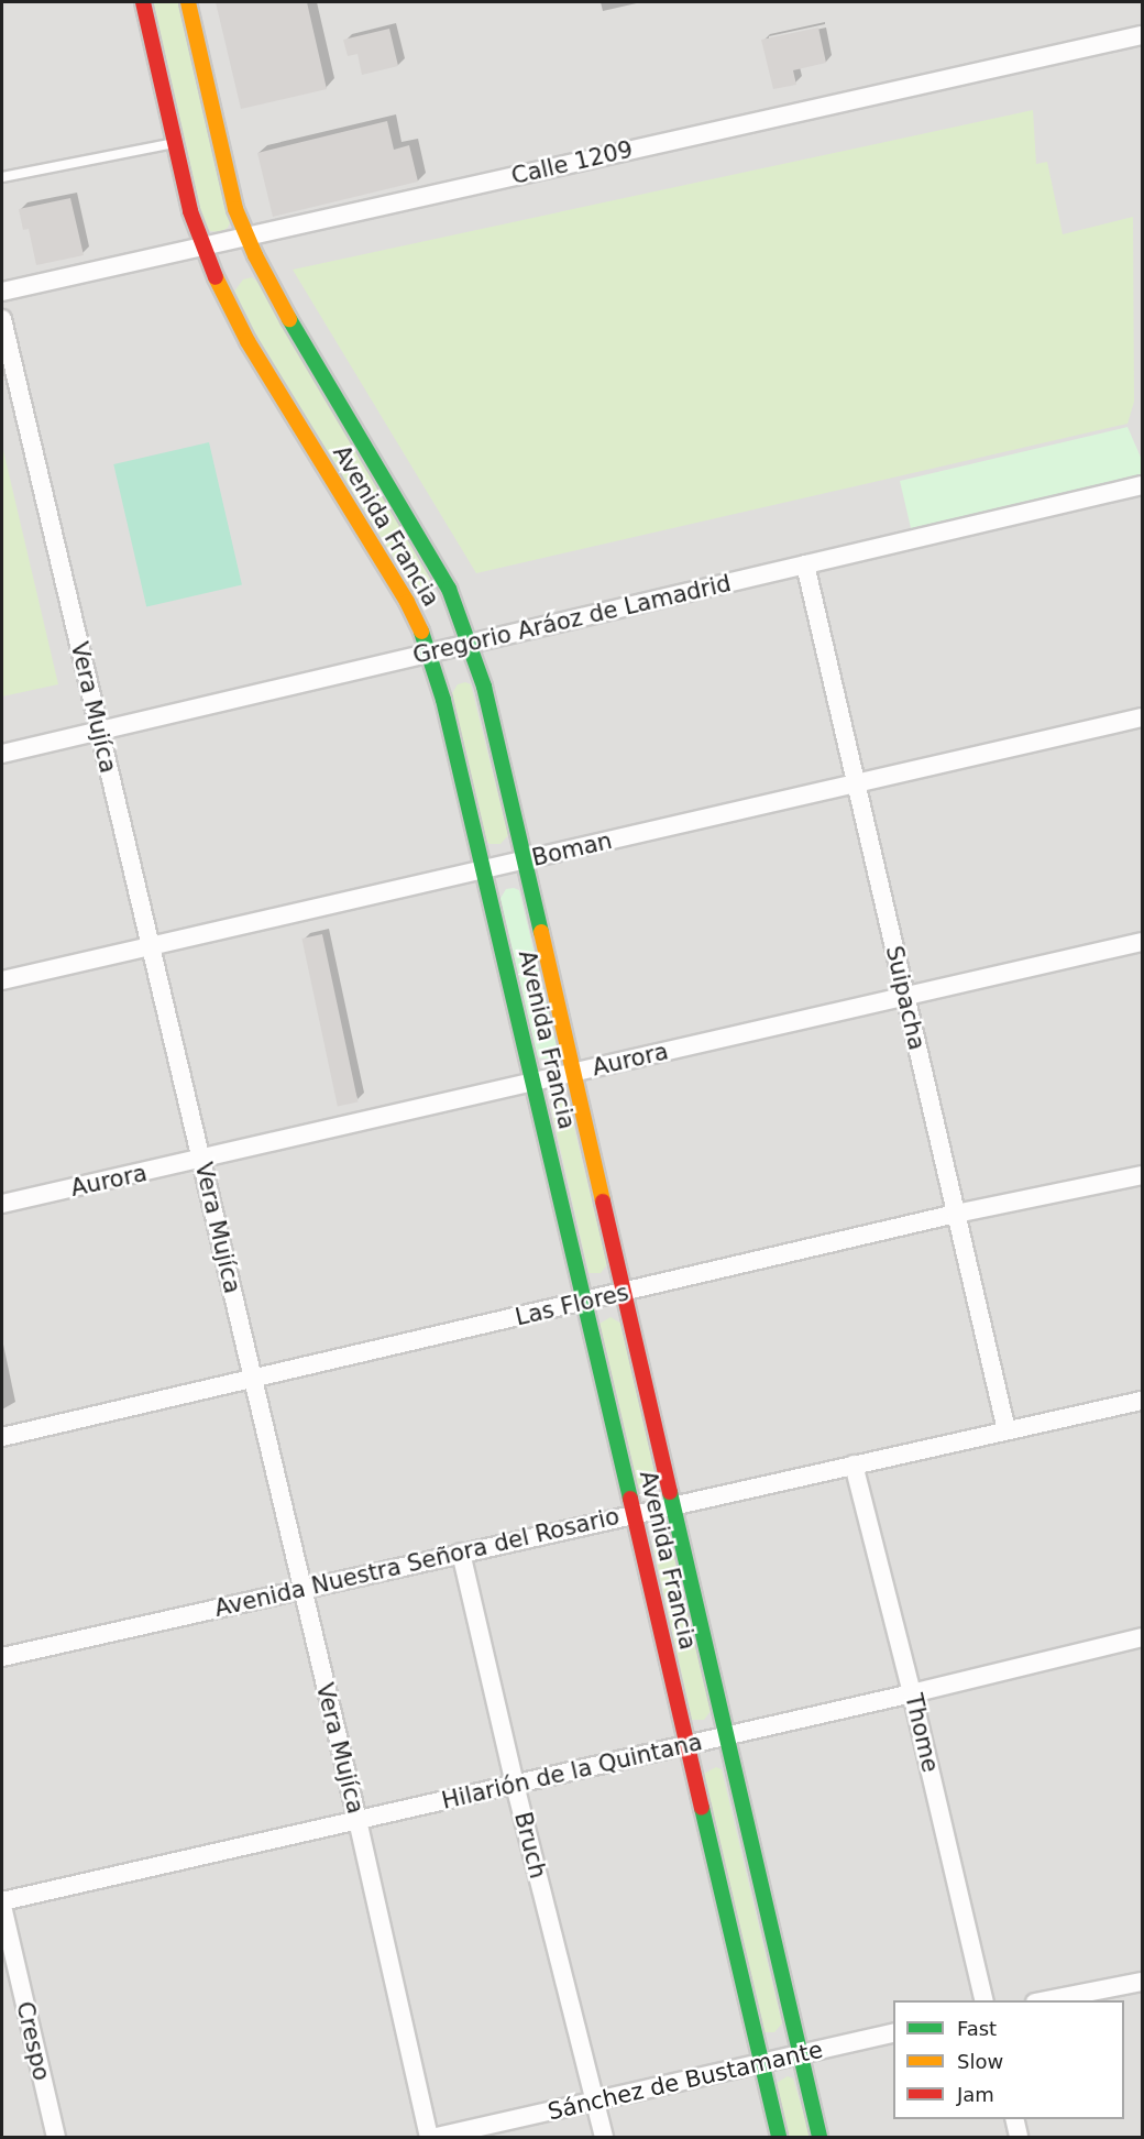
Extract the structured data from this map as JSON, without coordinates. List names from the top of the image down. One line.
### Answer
{"streets":{"street":["Calle 1209","Avenida Francia","Gregorio Aráoz de Lamadrid","Vera Mujíca","Boman","Suipacha","Aurora","Las Flores","Avenida Nuestra Señora del Rosario","Thome","Hilarión de la Quintana","Bruch","Crespo","Sánchez de Bustamante"]},"crossings":[["Calle 1209","Avenida Francia"],["Avenida Francia","Gregorio Aráoz de Lamadrid"],["Avenida Francia","Boman"],["Avenida Francia","Aurora"],["Avenida Francia","Las Flores"],["Avenida Francia","Avenida Nuestra Señora del Rosario"],["Avenida Francia","Hilarión de la Quintana"],["Avenida Francia","Sánchez de Bustamante"],["Gregorio Aráoz de Lamadrid","Vera Mujíca"],["Gregorio Aráoz de Lamadrid","Suipacha"],["Vera Mujíca","Boman"],["Vera Mujíca","Aurora"],["Vera Mujíca","Las Flores"],["Vera Mujíca","Avenida Nuestra Señora del Rosario"],["Vera Mujíca","Hilarión de la Quintana"],["Boman","Suipacha"],["Suipacha","Aurora"],["Suipacha","Las Flores"],["Suipacha","Avenida Nuestra Señora del Rosario"],["Avenida Nuestra Señora del Rosario","Thome"],["Avenida Nuestra Señora del Rosario","Bruch"],["Thome","Hilarión de la Quintana"],["Hilarión de la Quintana","Bruch"],["Bruch","Sánchez de Bustamante"]],"legend":["Fast","Slow","Jam"]}
